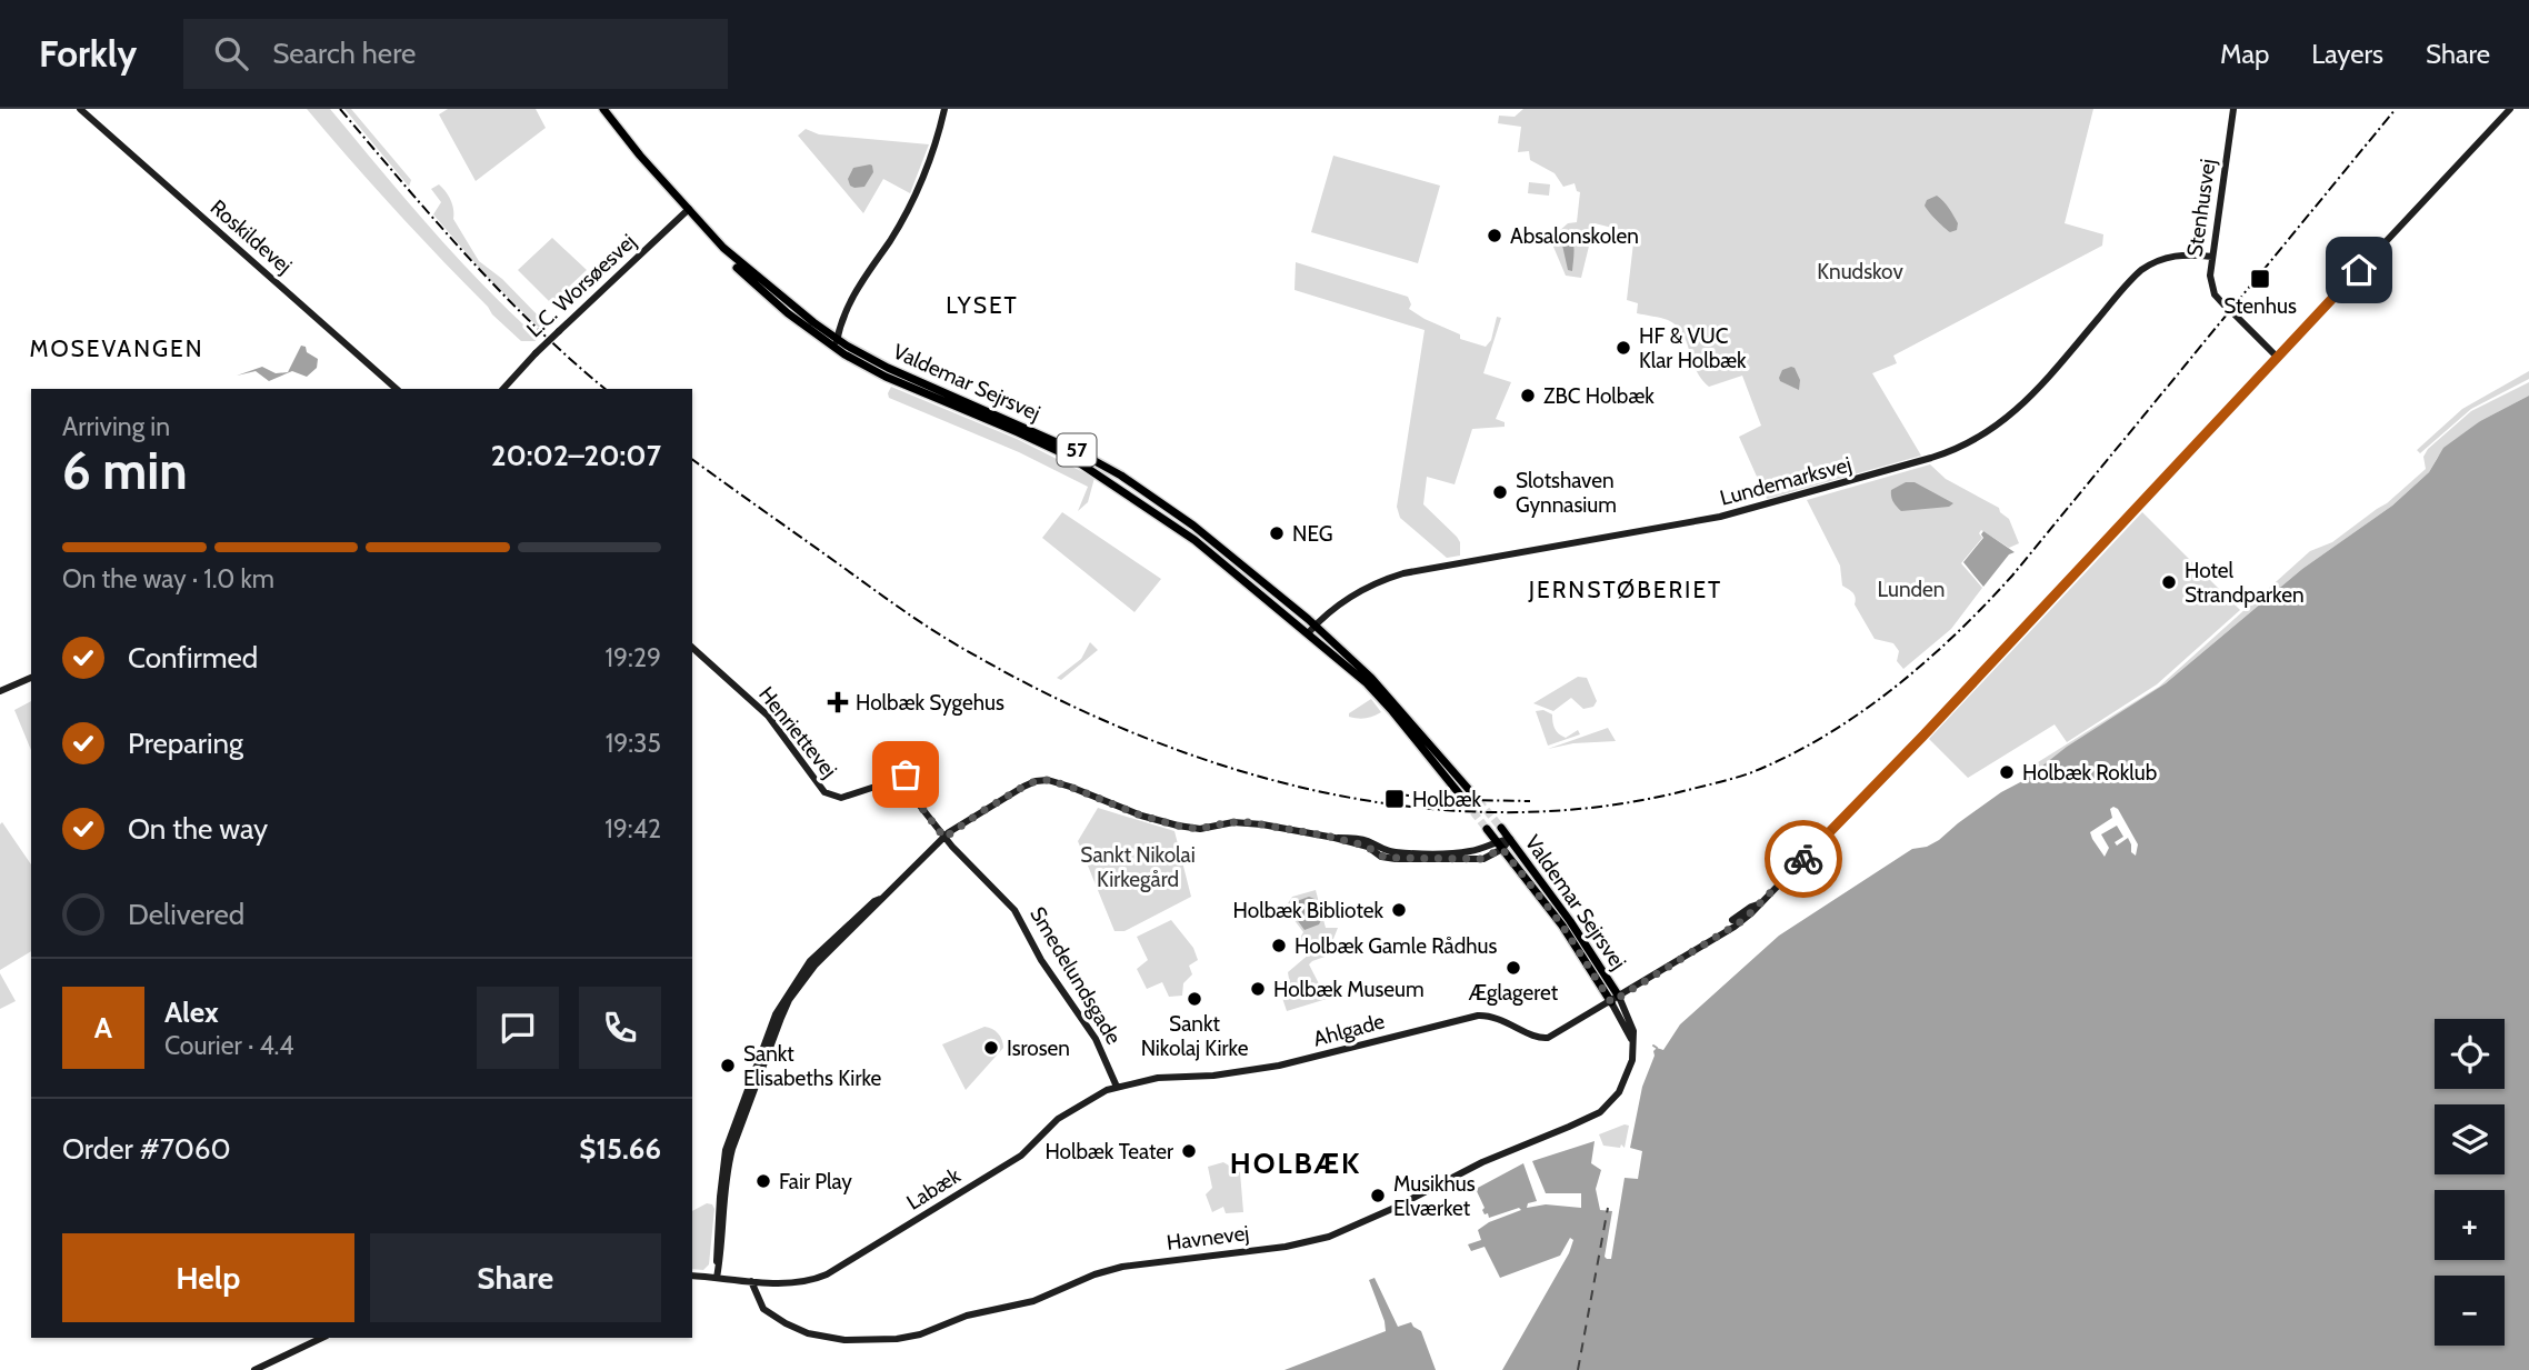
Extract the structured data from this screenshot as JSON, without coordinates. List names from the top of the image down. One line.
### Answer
{"streets":{"main road":["Valdemar Sejrsvej","57"],"street":["Stenhusvej","Roskildevej","L.C. Worsøesvej","Lundemarksvej","Henriettevej","Smedelundsgade","Ahlgade","Labæk","Havnevej"]},"crossings":[["Stenhusvej","Lundemarksvej"],["L.C. Worsøesvej","Valdemar Sejrsvej"],["Valdemar Sejrsvej","Lundemarksvej"],["Valdemar Sejrsvej","Ahlgade"],["Valdemar Sejrsvej","Havnevej"],["Henriettevej","Smedelundsgade"],["Smedelundsgade","Ahlgade"],["Smedelundsgade","Labæk"],["Ahlgade","Labæk"],["Ahlgade","Havnevej"],["Labæk","Havnevej"]],"districts":["LYSET","MOSEVANGEN","JERNSTØBERIET","HOLBÆK"],"parks":["Knudskov","Lunden","Sankt Nikolai Kirkegård"],"places":{"other":["Absalonskolen","HF & VUC Klar Holbæk","ZBC Holbæk","Slotshaven Gynnasium","NEG","Hotel Strandparken","Holbæk Roklub","Holbæk Bibliotek","Holbæk Gamle Rådhus","Æglageret","Holbæk Museum","Sankt Nikolaj Kirke","Isrosen","Sankt Elisabeths Kirke","Holbæk Teater","Fair Play","Musikhus Elværket"],"transit":["Stenhus","Holbæk"],"health":["Holbæk Sygehus"]},"page":{"header":"Forkly","search":"Search here","nav":["Map","Layers","Share"],"heading":["6 min","Arriving in","20:02–20:07"],"panel":["Alex","Courier · 4.4","Order #7060","$15.66"],"bar":"On the way · 1.0 km","list":[["Confirmed","19:29"],["Preparing","19:35"],["On the way","19:42"],"Delivered"],"round":"A","map_buttons":["+","−"],"buttons":["Help","Share"]}}
